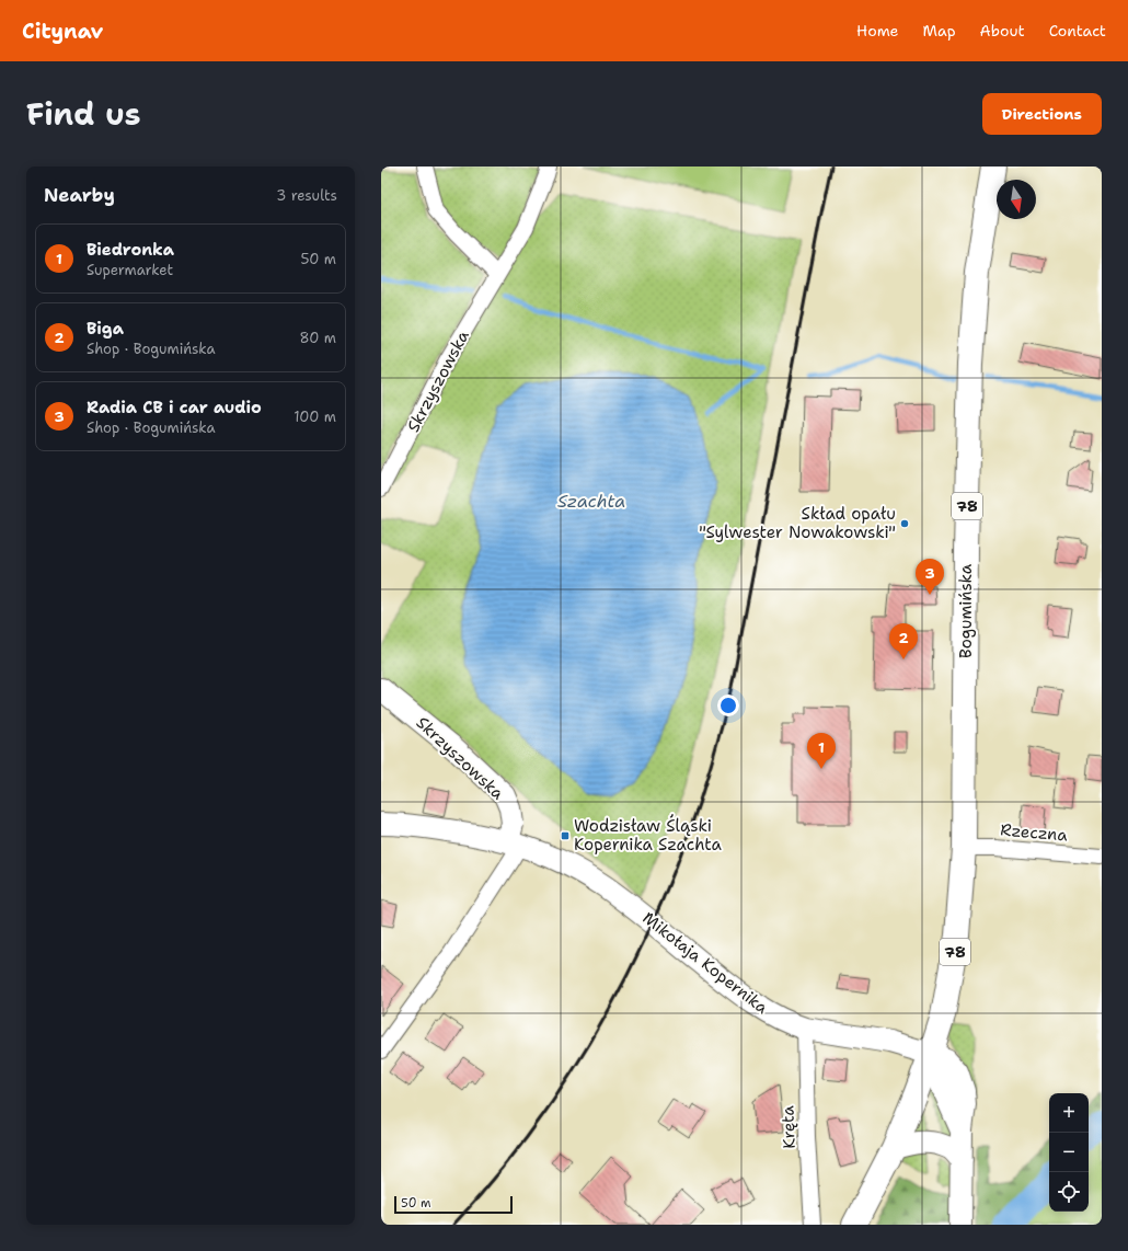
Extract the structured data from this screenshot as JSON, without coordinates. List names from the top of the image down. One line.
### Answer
{"streets":{"main road":["78","Bogumińska"],"street":["Skrzyszowska","Rzeczna","Mikołaja Kopernika","Kręta"]},"crossings":[["Skrzyszowska","Mikołaja Kopernika"],["78","Bogumińska"],["78","Mikołaja Kopernika"],["Bogumińska","Rzeczna"],["Bogumińska","Mikołaja Kopernika"],["Mikołaja Kopernika","Kręta"]],"water":["Szachta"],"places":{"other":["Skład opału \"Sylwester Nowakowski\""],"transit":["Wodzisław Śląski Kopernika Szachta"]},"scale_bar":"50 m","north":"bottom","page":{"header":"Citynav","nav":["Home","Map","About","Contact"],"title":"Find us","buttons":"Directions","heading":["Nearby","3 results"],"list":[{"mark":"1","name":"Biedronka","note":"Supermarket","value":"50 m"},{"mark":"2","name":"Biga","note":"Shop · Bogumińska","value":"80 m"},{"mark":"3","name":"Radia CB i car audio","note":"Shop · Bogumińska","value":"100 m"}],"pins":["3","2","1"],"map_buttons":["+","−"],"scale":"50 m"}}
